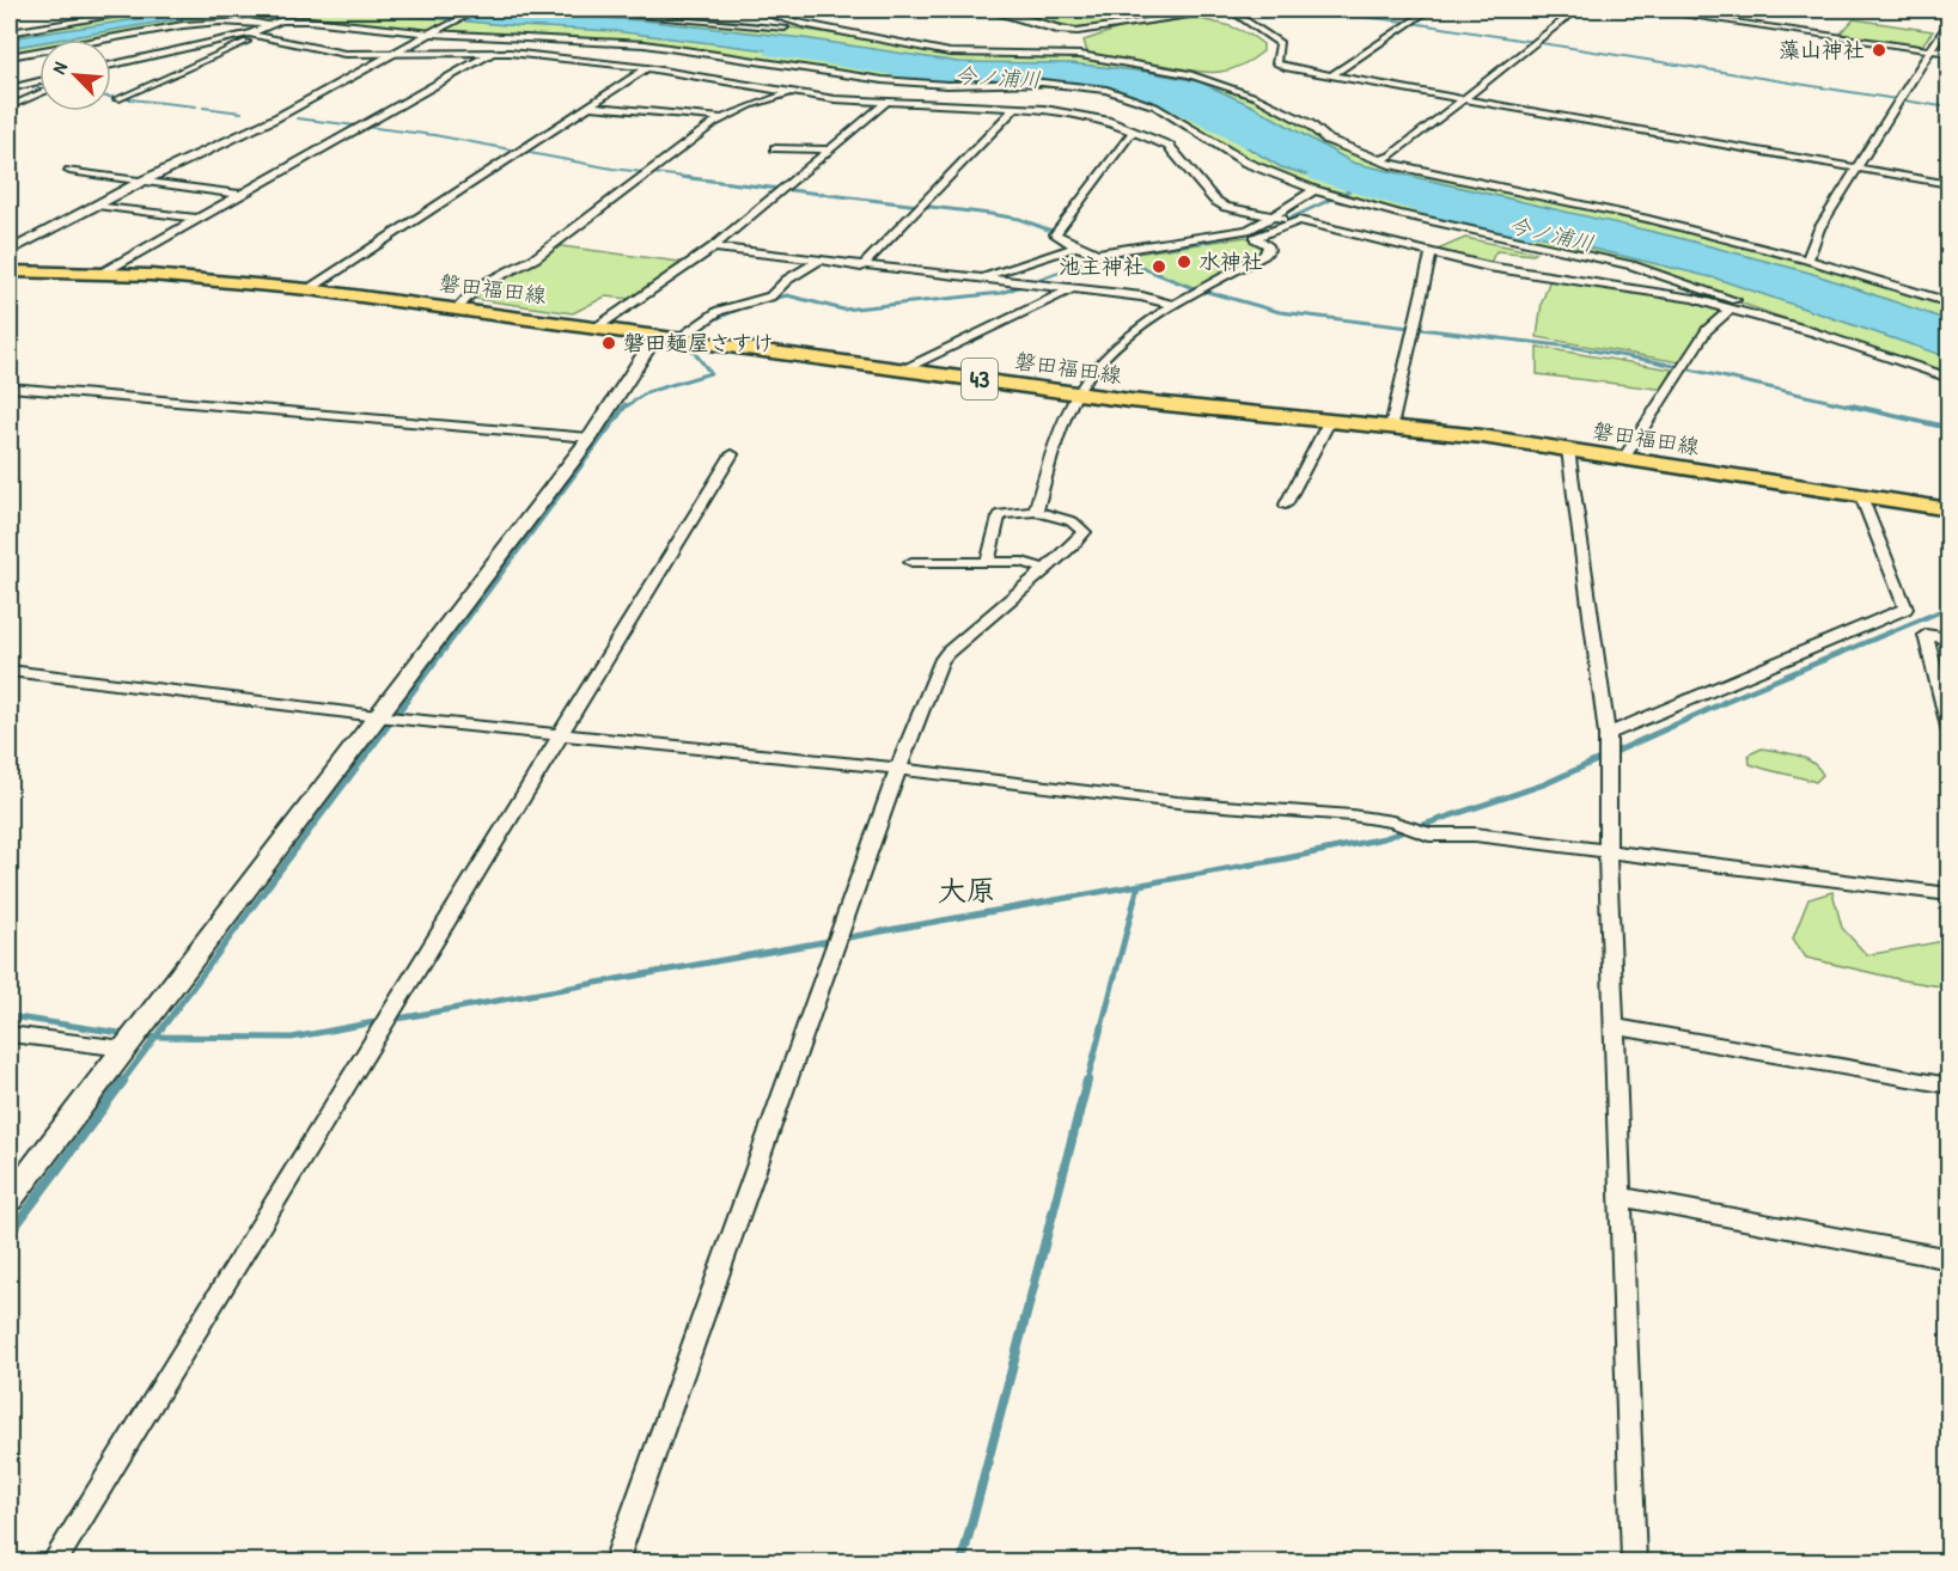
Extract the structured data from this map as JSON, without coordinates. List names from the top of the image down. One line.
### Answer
{"streets":{"main road":["磐田福田線","43"]},"districts":["大原"],"water":["今ノ浦川"],"places":["藻山神社","水神社","池主神社","磐田麺屋さすけ"],"north":"top left"}
